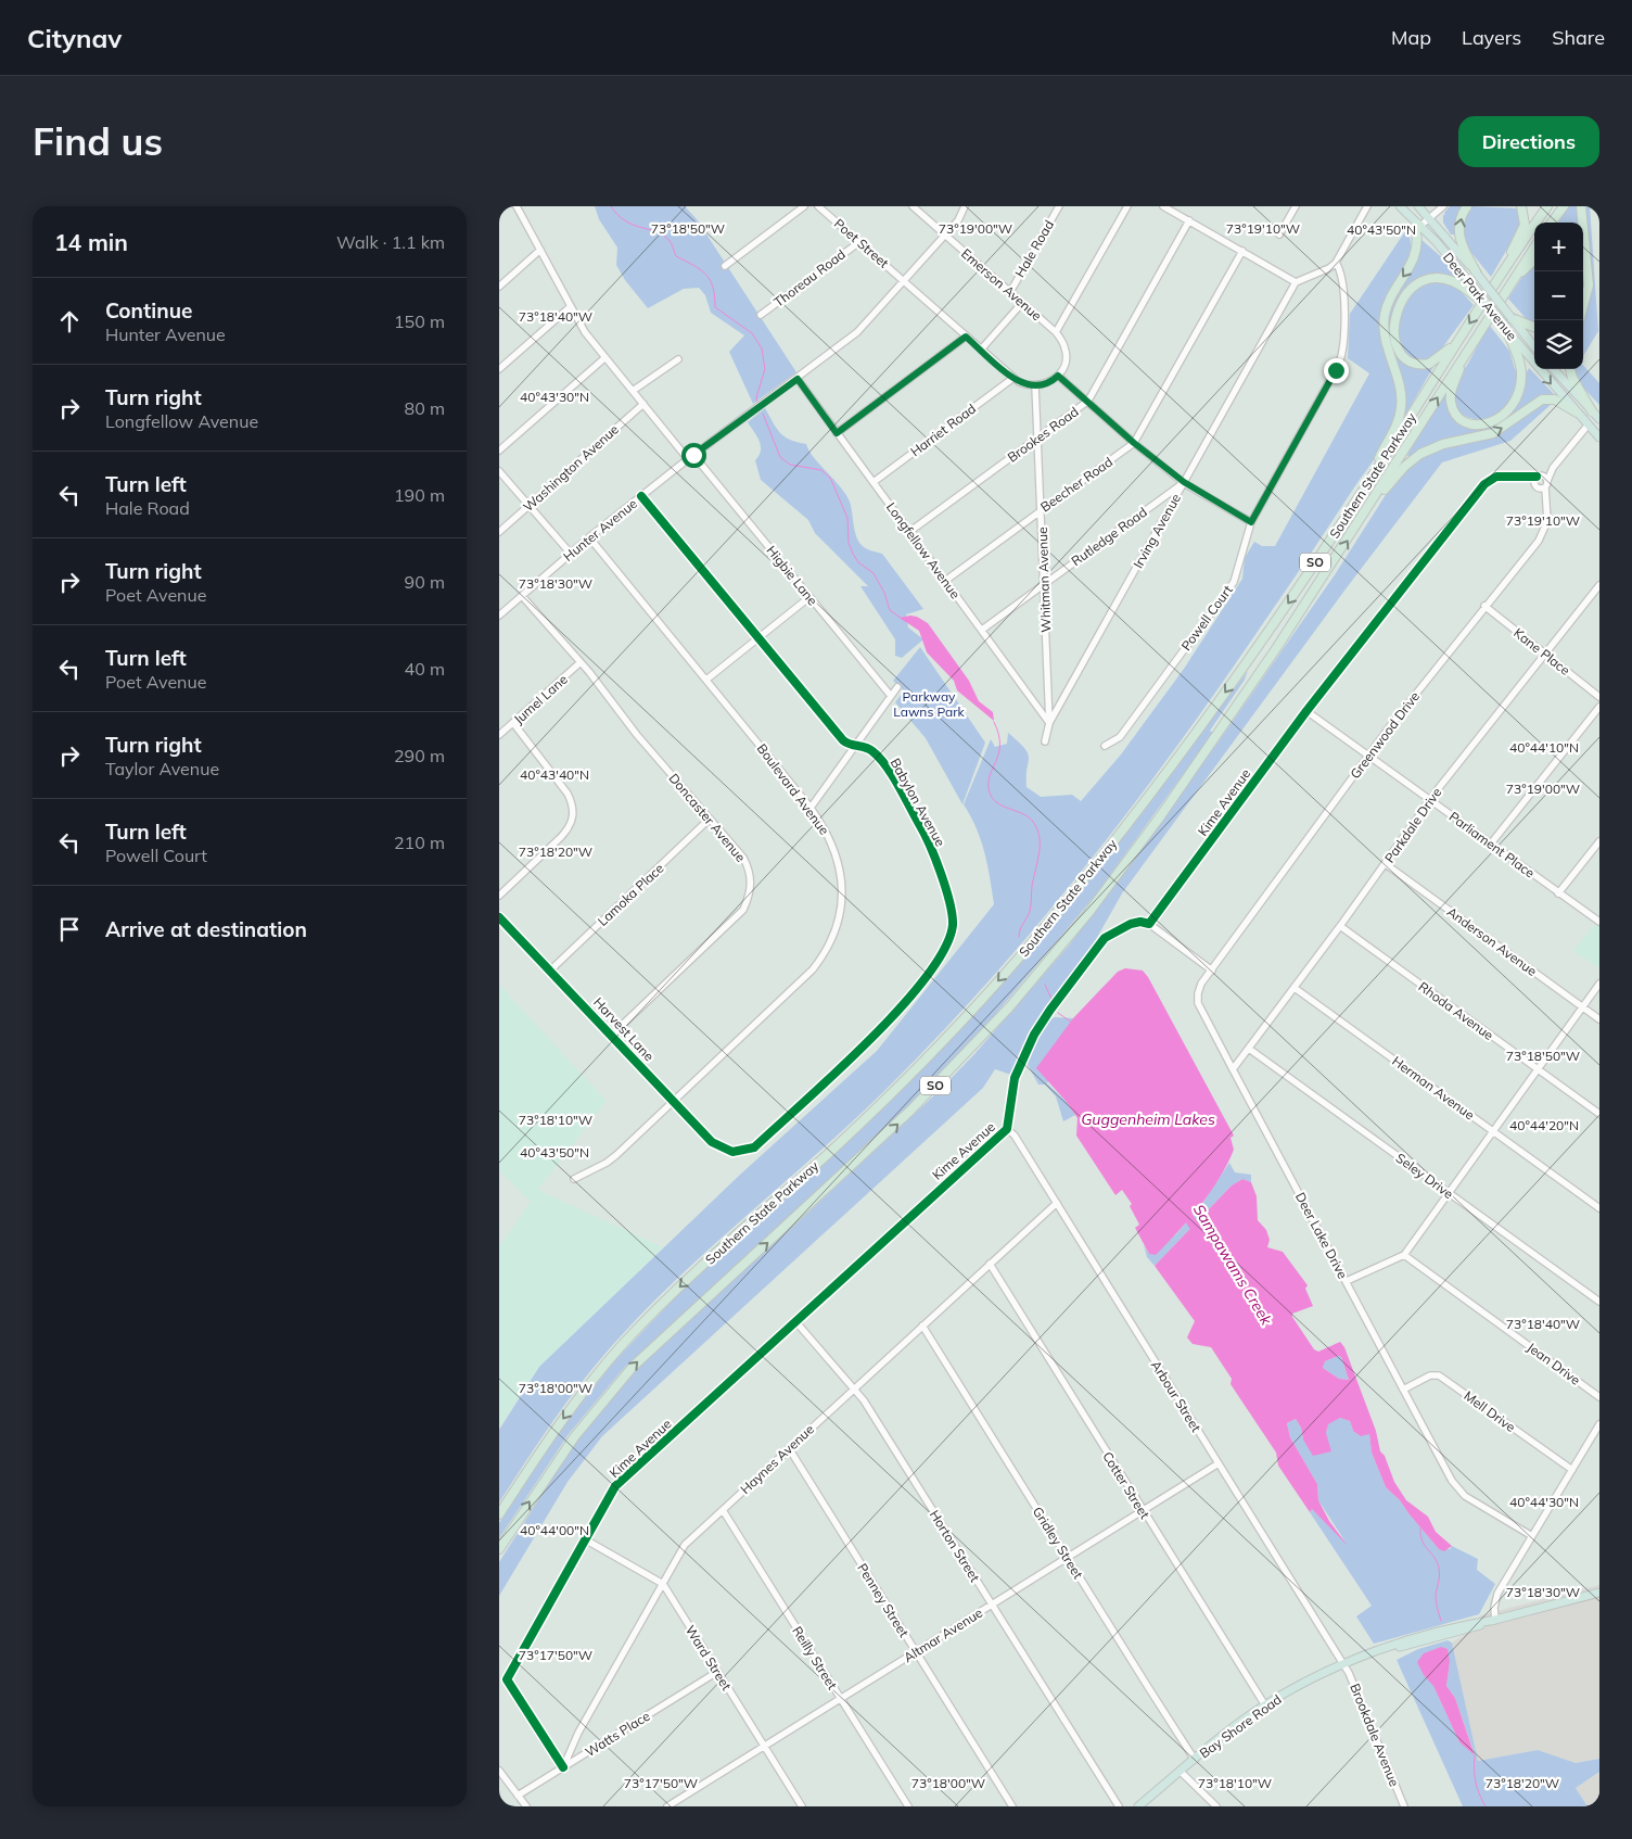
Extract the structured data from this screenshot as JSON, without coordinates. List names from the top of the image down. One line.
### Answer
{"streets":{"highway":["Southern State Parkway","SO"],"main road":["Deer Park Avenue","Bay Shore Road"],"street":["Poet Street","Hale Road","Thoreau Road","Emerson Avenue","Harriet Road","Brookes Road","Washington Avenue","Beecher Road","Hunter Avenue","Irving Avenue","Rutledge Road","Longfellow Avenue","Higbie Lane","Whitman Avenue","Powell Court","Kane Place","Jumel Lane","Greenwood Drive","Boulevard Avenue","Babylon Avenue","Kime Avenue","Doncaster Avenue","Parkdale Drive","Parliament Place","Lamoka Place","Anderson Avenue","Rhoda Avenue","Harvest Lane","Herman Avenue","Seley Drive","Deer Lake Drive","Jean Drive","Arbour Street","Mell Drive","Haynes Avenue","Cotter Street","Gridley Street","Horton Street","Penney Street","Altmar Avenue","Ward Street","Reilly Street","Watts Place","Brookdale Avenue"]},"crossings":[["Poet Street","Thoreau Road"],["Poet Street","Emerson Avenue"],["Poet Street","Harriet Road"],["Poet Street","Hunter Avenue"],["Poet Street","Whitman Avenue"],["Hale Road","Emerson Avenue"],["Emerson Avenue","Harriet Road"],["Emerson Avenue","Hunter Avenue"],["Emerson Avenue","Whitman Avenue"],["Harriet Road","Longfellow Avenue"],["Harriet Road","Whitman Avenue"],["Brookes Road","Longfellow Avenue"],["Brookes Road","Whitman Avenue"],["Washington Avenue","Higbie Lane"],["Beecher Road","Longfellow Avenue"],["Beecher Road","Whitman Avenue"],["Hunter Avenue","Longfellow Avenue"],["Hunter Avenue","Higbie Lane"],["Hunter Avenue","Boulevard Avenue"],["Hunter Avenue","Babylon Avenue"],["Hunter Avenue","Doncaster Avenue"],["Irving Avenue","Rutledge Road"],["Irving Avenue","Longfellow Avenue"],["Irving Avenue","Whitman Avenue"],["Rutledge Road","Longfellow Avenue"],["Rutledge Road","Whitman Avenue"],["Longfellow Avenue","Whitman Avenue"],["Kane Place","Greenwood Drive"],["Kane Place","Parkdale Drive"],["Jumel Lane","Doncaster Avenue"],["Greenwood Drive","Kime Avenue"],["Greenwood Drive","Parliament Place"],["Greenwood Drive","Deer Lake Drive"],["Boulevard Avenue","Harvest Lane"],["Babylon Avenue","Harvest Lane"],["Kime Avenue","Parliament Place"],["Kime Avenue","Arbour Street"],["Kime Avenue","Haynes Avenue"],["Kime Avenue","Horton Street"],["Kime Avenue","Ward Street"],["Kime Avenue","Watts Place"],["Doncaster Avenue","Lamoka Place"],["Doncaster Avenue","Harvest Lane"],["Parkdale Drive","Parliament Place"],["Parkdale Drive","Anderson Avenue"],["Parkdale Drive","Rhoda Avenue"],["Parkdale Drive","Herman Avenue"],["Parkdale Drive","Seley Drive"],["Parkdale Drive","Deer Lake Drive"],["Lamoka Place","Harvest Lane"],["Deer Lake Drive","Mell Drive"],["Arbour Street","Haynes Avenue"],["Arbour Street","Altmar Avenue"],["Arbour Street","Bay Shore Road"],["Arbour Street","Brookdale Avenue"],["Haynes Avenue","Cotter Street"],["Haynes Avenue","Gridley Street"],["Haynes Avenue","Horton Street"],["Haynes Avenue","Penney Street"],["Haynes Avenue","Ward Street"],["Haynes Avenue","Reilly Street"],["Haynes Avenue","Watts Place"],["Cotter Street","Altmar Avenue"],["Cotter Street","Bay Shore Road"],["Gridley Street","Altmar Avenue"],["Gridley Street","Bay Shore Road"],["Horton Street","Altmar Avenue"],["Penney Street","Altmar Avenue"],["Altmar Avenue","Ward Street"],["Altmar Avenue","Reilly Street"],["Ward Street","Watts Place"],["Bay Shore Road","Brookdale Avenue"]],"water":["Guggenheim Lakes","Sampawams Creek"],"parks":["Parkway Lawns Park"],"page":{"header":"Citynav","nav":["Map","Layers","Share"],"buttons":"Directions","title":"Find us","heading":["14 min","Walk · 1.1 km"],"map_buttons":["+","−"],"list":[["Continue","Hunter Avenue","150 m"],["Turn right","Longfellow Avenue","80 m"],["Turn left","Hale Road","190 m"],["Turn right","Poet Avenue","90 m"],["Turn left","Poet Avenue","40 m"],["Turn right","Taylor Avenue","290 m"],["Turn left","Powell Court","210 m"],"Arrive at destination"]},"coordinates":["73°18'50\"W","73°19'00\"W","73°19'10\"W","40°43'50\"N","73°18'40\"W","40°43'30\"N","73°18'30\"W","40°44'10\"N","40°43'40\"N","73°18'20\"W","73°18'10\"W","40°44'20\"N","73°18'00\"W","40°44'30\"N","40°44'00\"N","73°17'50\"W"]}
